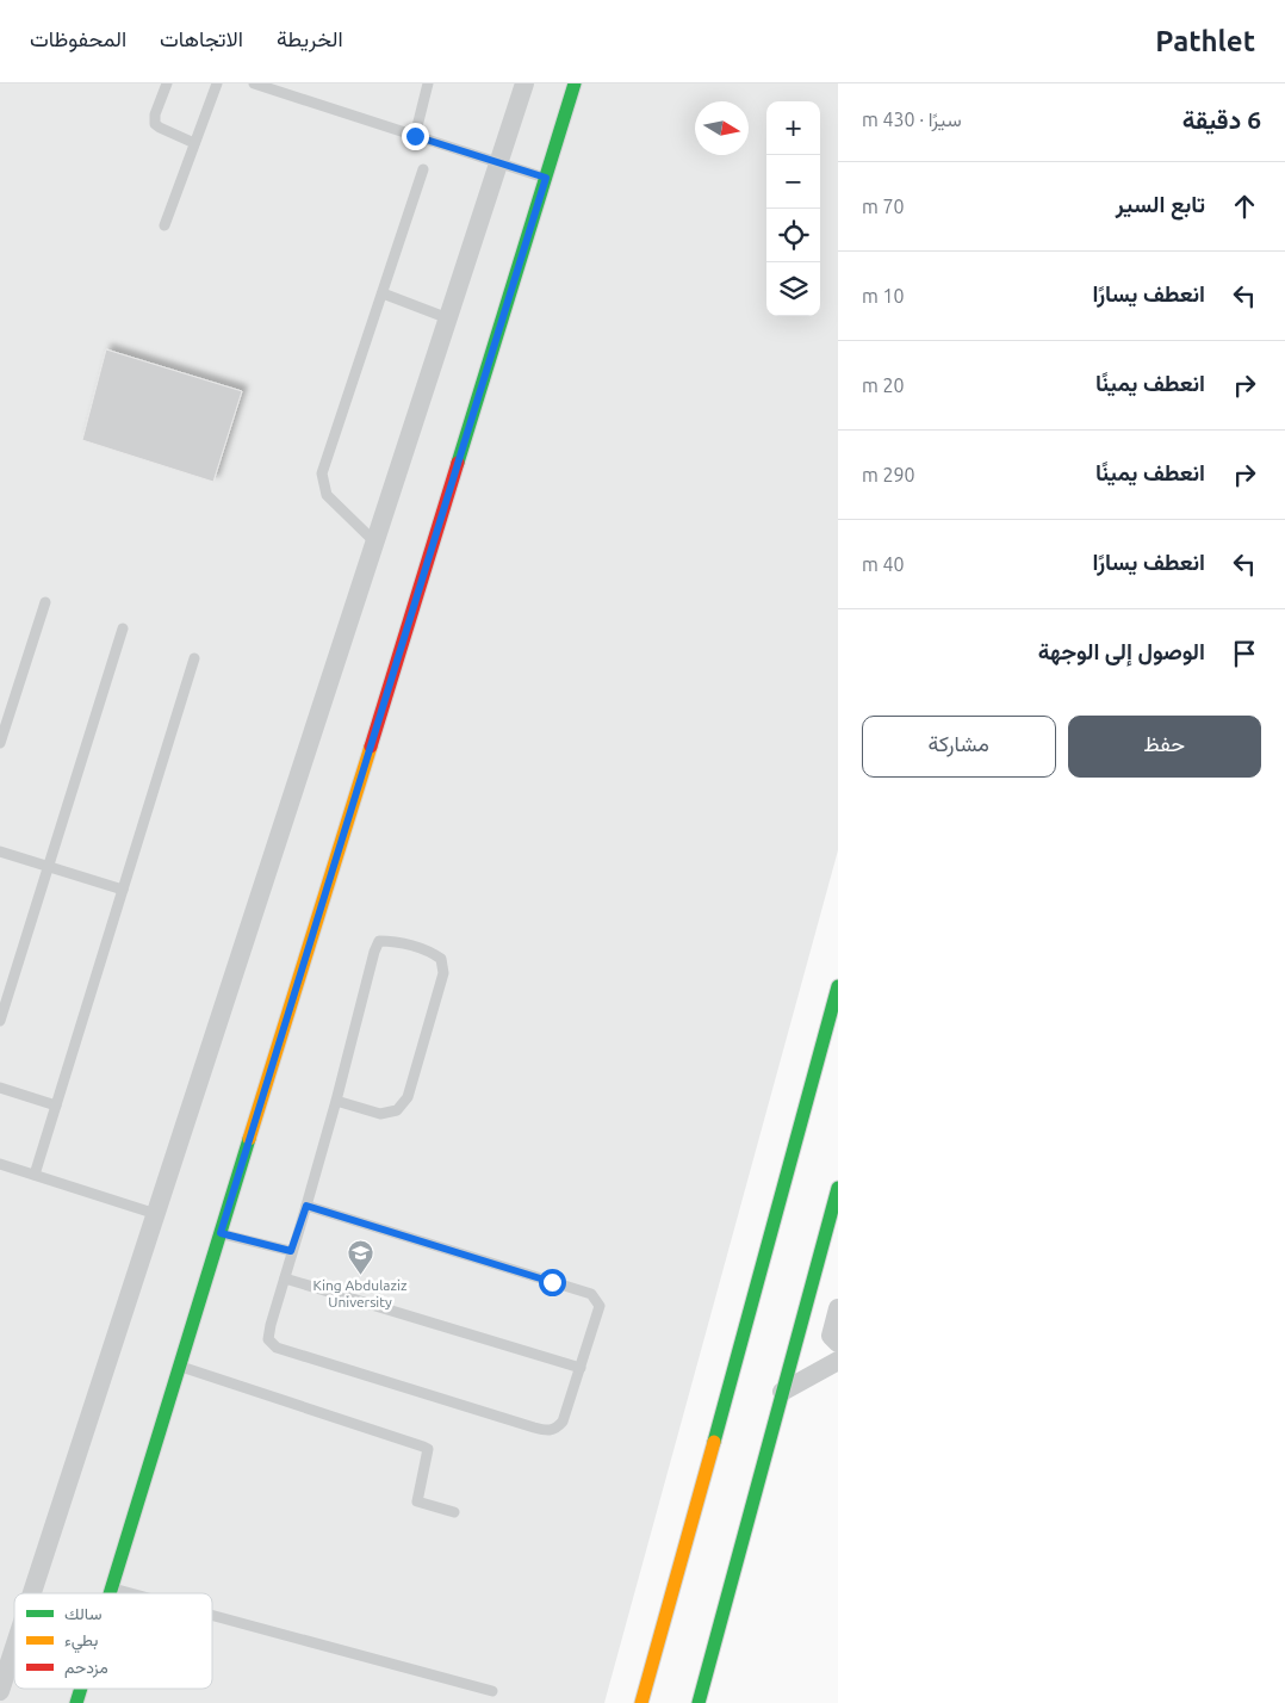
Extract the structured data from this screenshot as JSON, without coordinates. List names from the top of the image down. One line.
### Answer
{"places":{"school or university":["King Abdulaziz University"]},"legend":["سالك","بطيء","مزدحم"],"north":"right","page":{"header":"Pathlet","nav":["الخريطة","الاتجاهات","المحفوظات"],"heading":["6 دقيقة","سيرًا · 430 m"],"map_buttons":["+","−"],"list":[["تابع السير","70 m"],["انعطف يسارًا","10 m"],["انعطف يمينًا","20 m"],["انعطف يمينًا","290 m"],["انعطف يسارًا","40 m"],"الوصول إلى الوجهة"],"buttons":["حفظ","مشاركة"]}}
